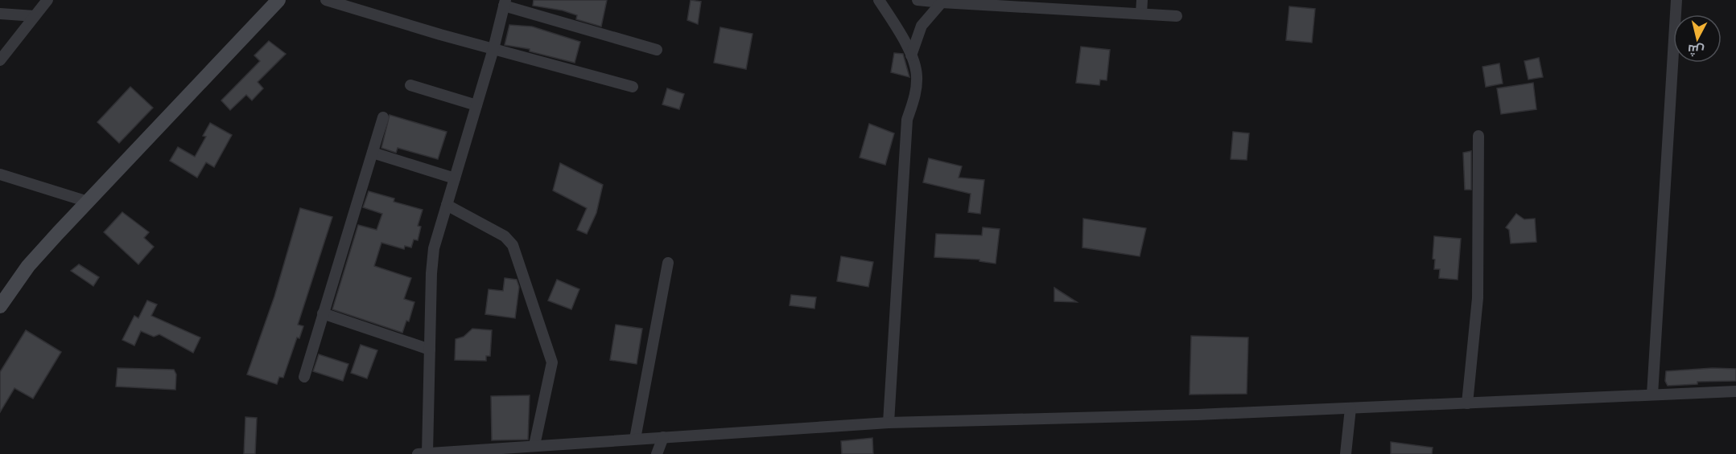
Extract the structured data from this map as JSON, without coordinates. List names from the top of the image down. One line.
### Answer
{"north":"bottom"}
